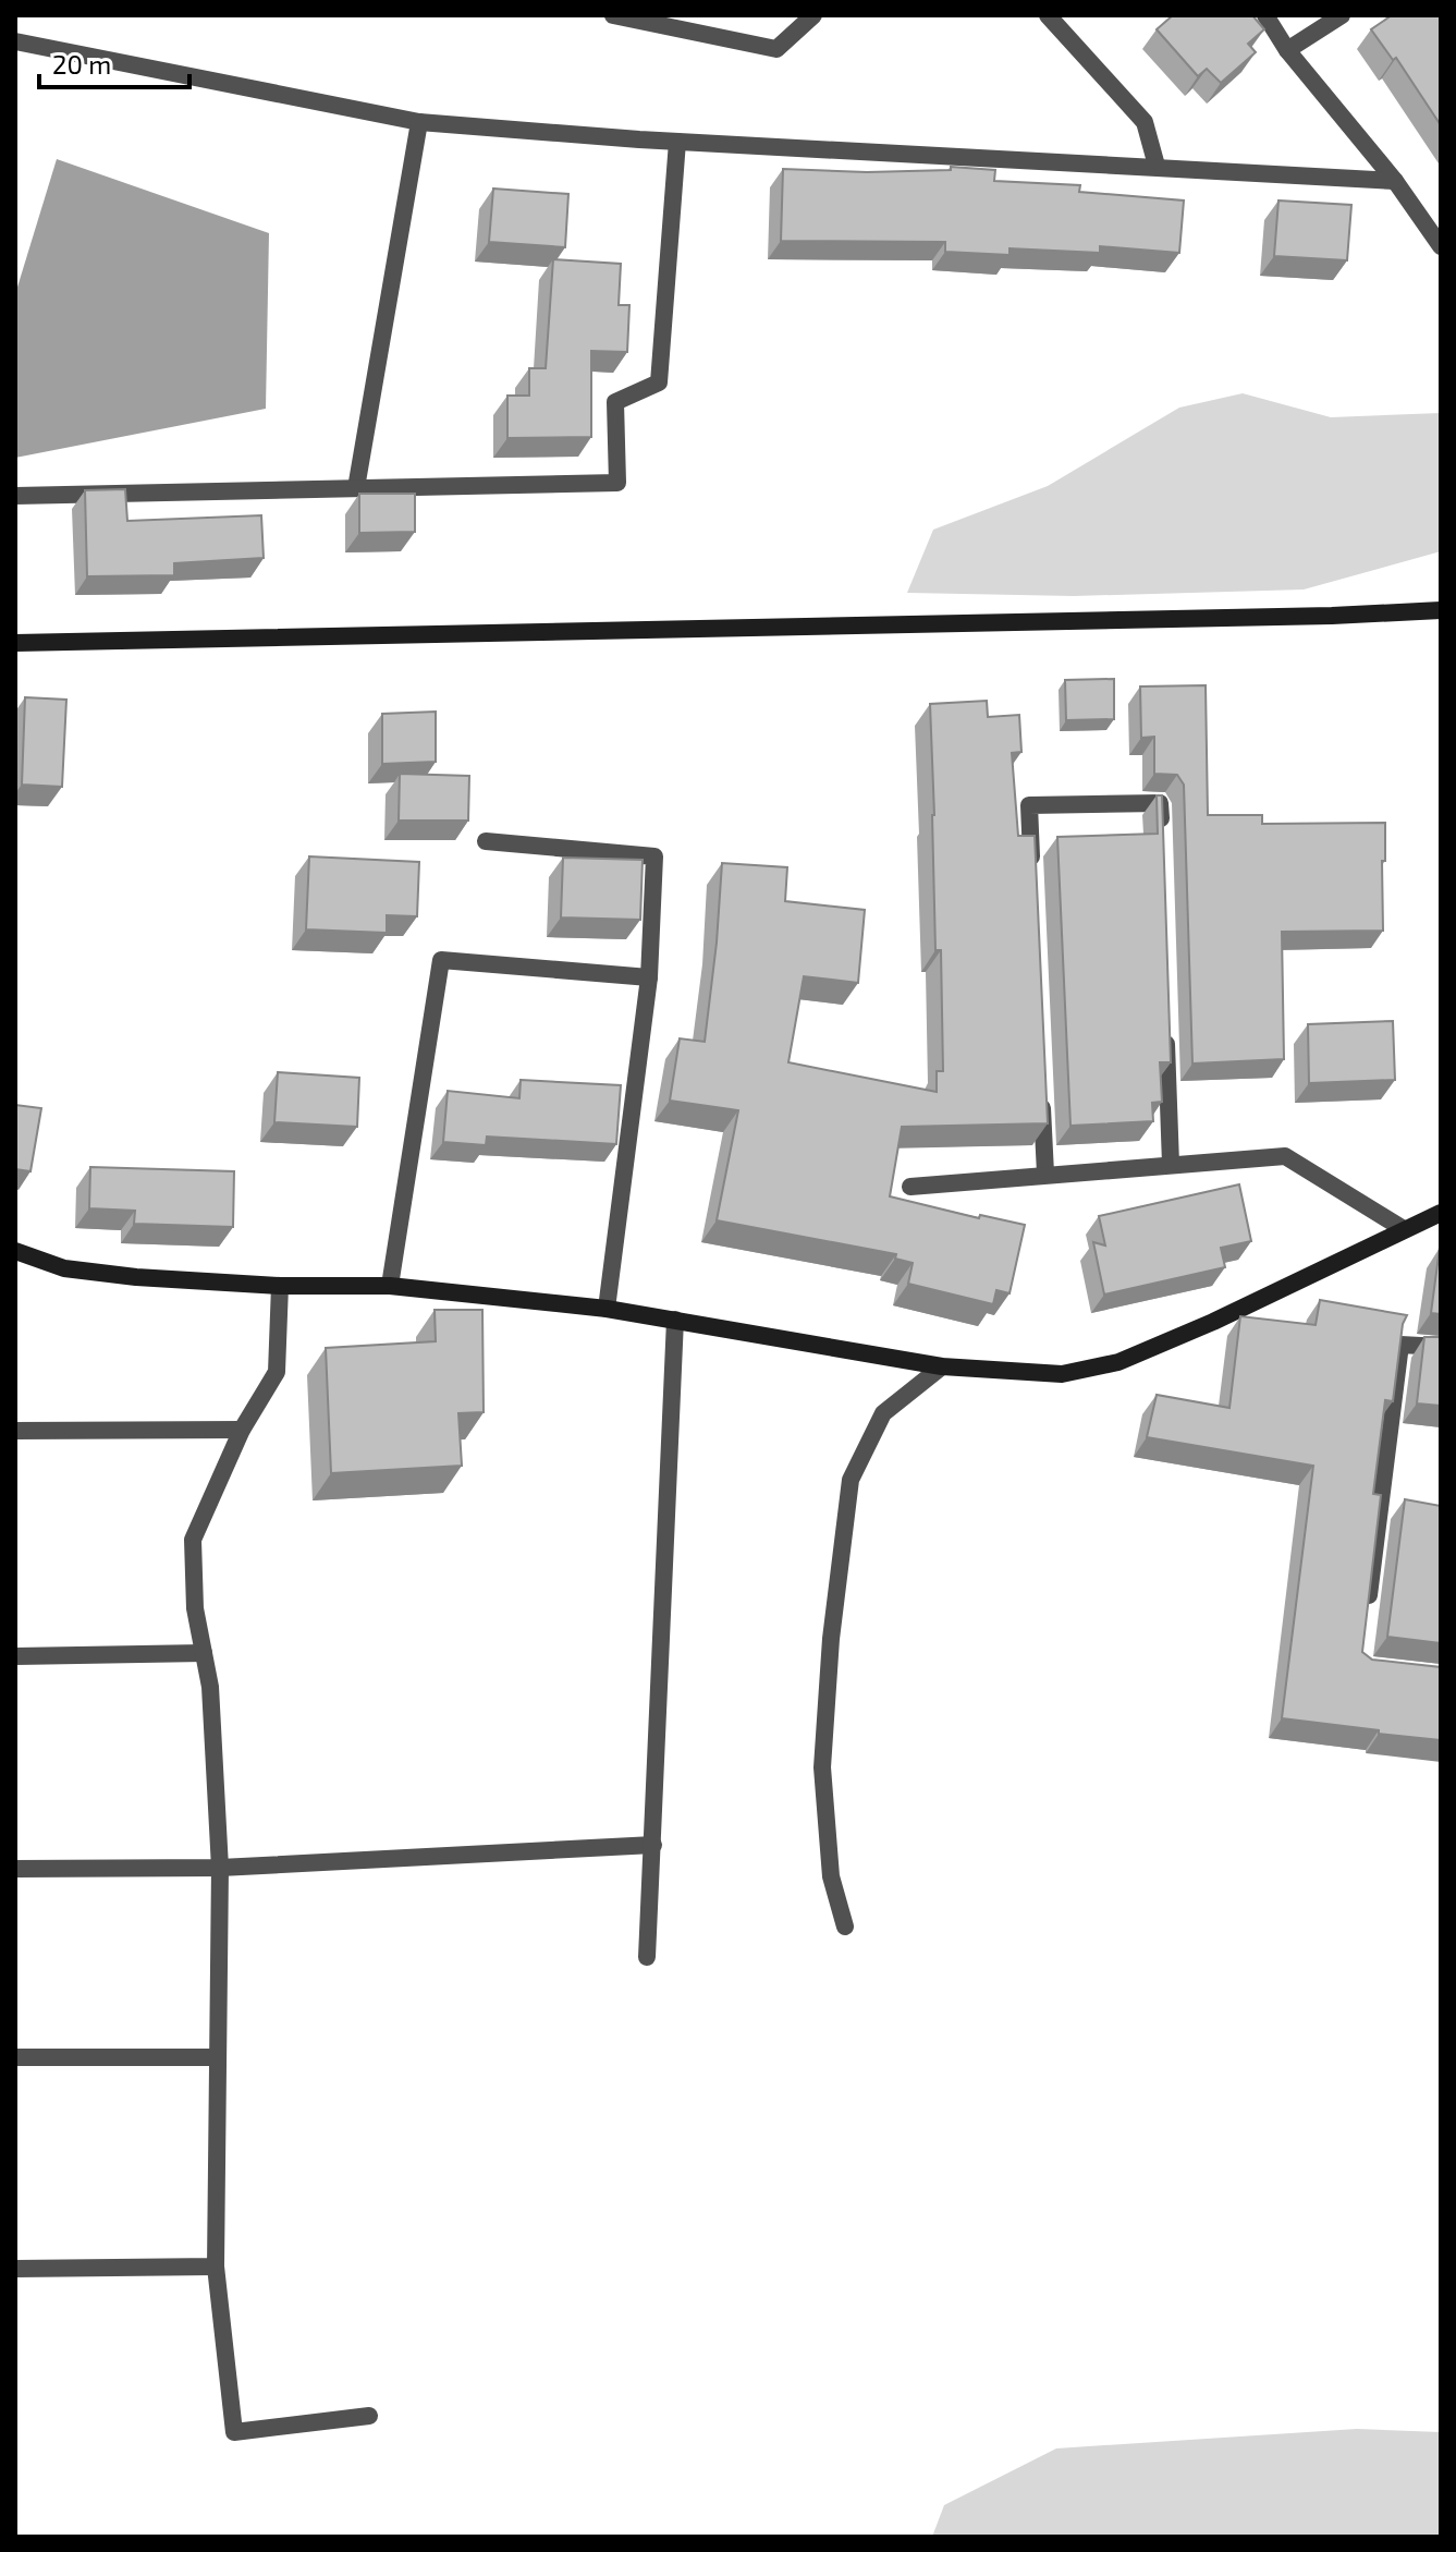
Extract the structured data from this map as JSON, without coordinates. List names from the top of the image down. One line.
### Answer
{"scale_bar":"20 m"}
